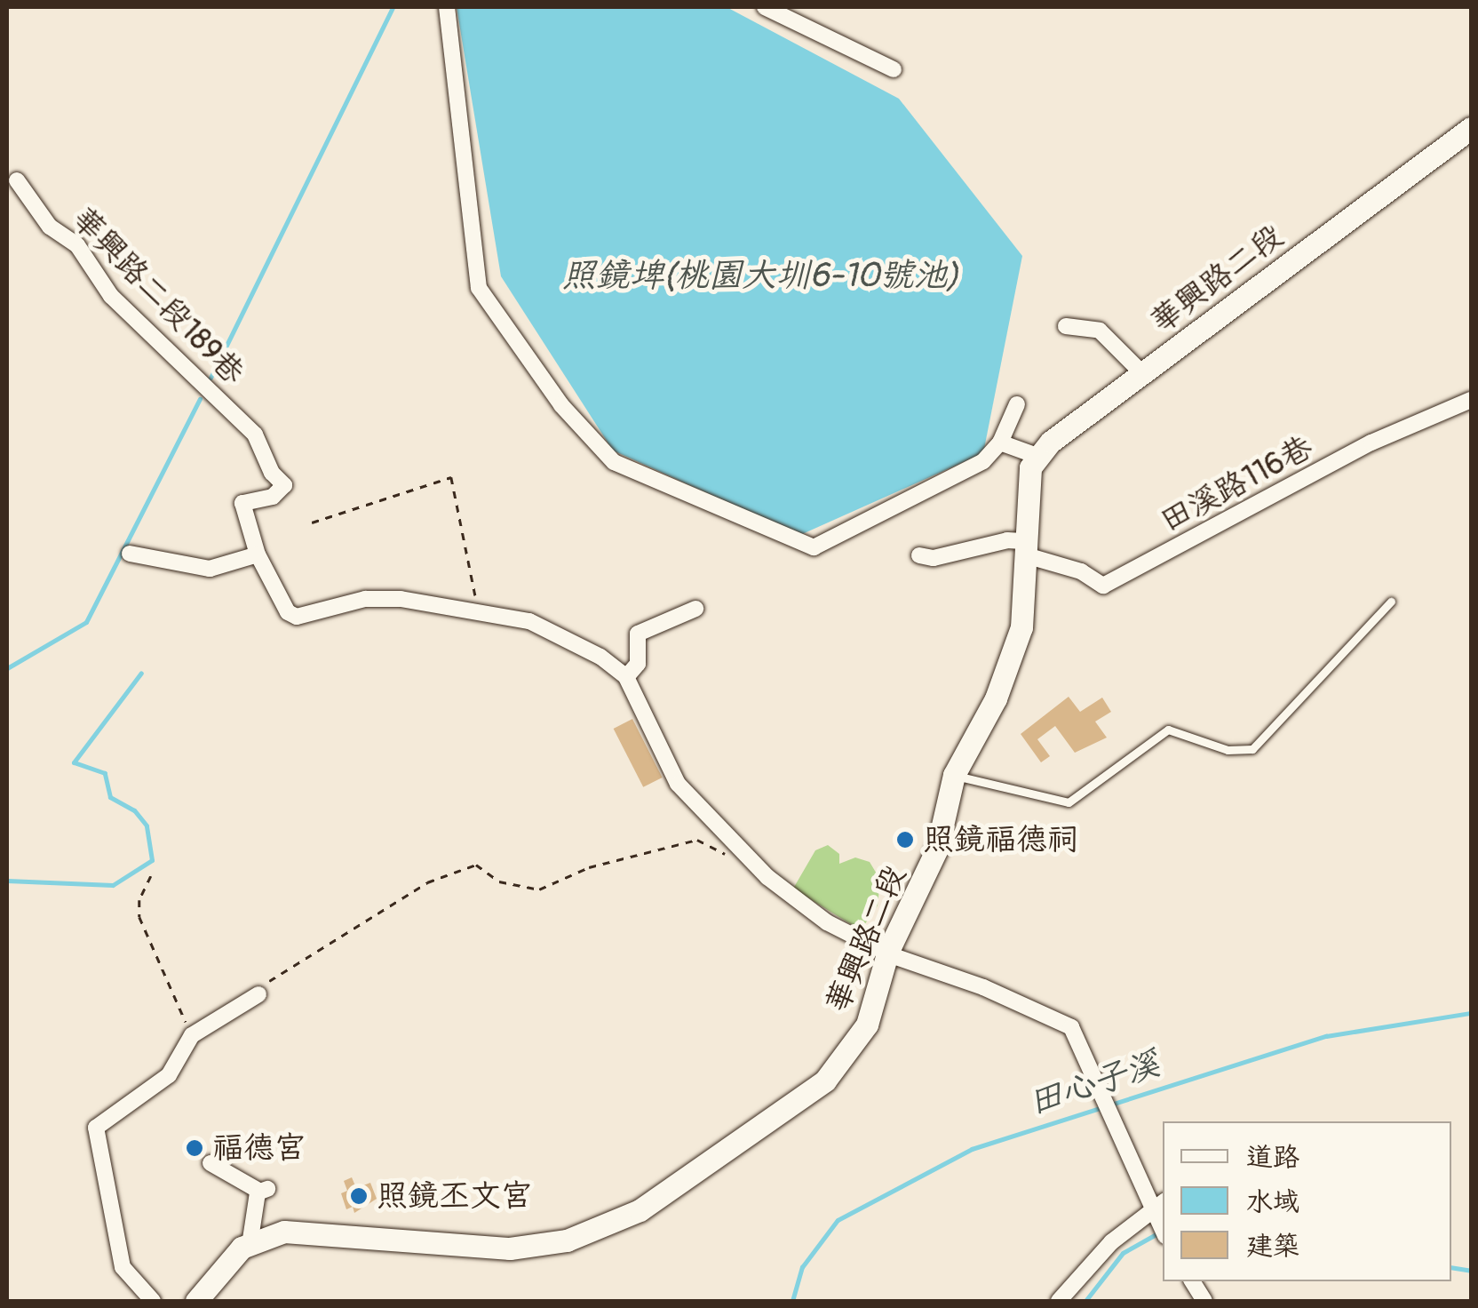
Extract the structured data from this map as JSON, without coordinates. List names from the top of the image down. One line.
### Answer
{"streets":{"street":["華興路二段","華興路二段189巷","田溪路116巷"]},"crossings":[["華興路二段","華興路二段189巷"],["華興路二段","田溪路116巷"]],"water":["照鏡埤(桃園大圳6-10號池)","田心子溪"],"places":["照鏡福德祠","福德宮","照鏡丕文宮"],"legend":["道路","水域","建築"]}
